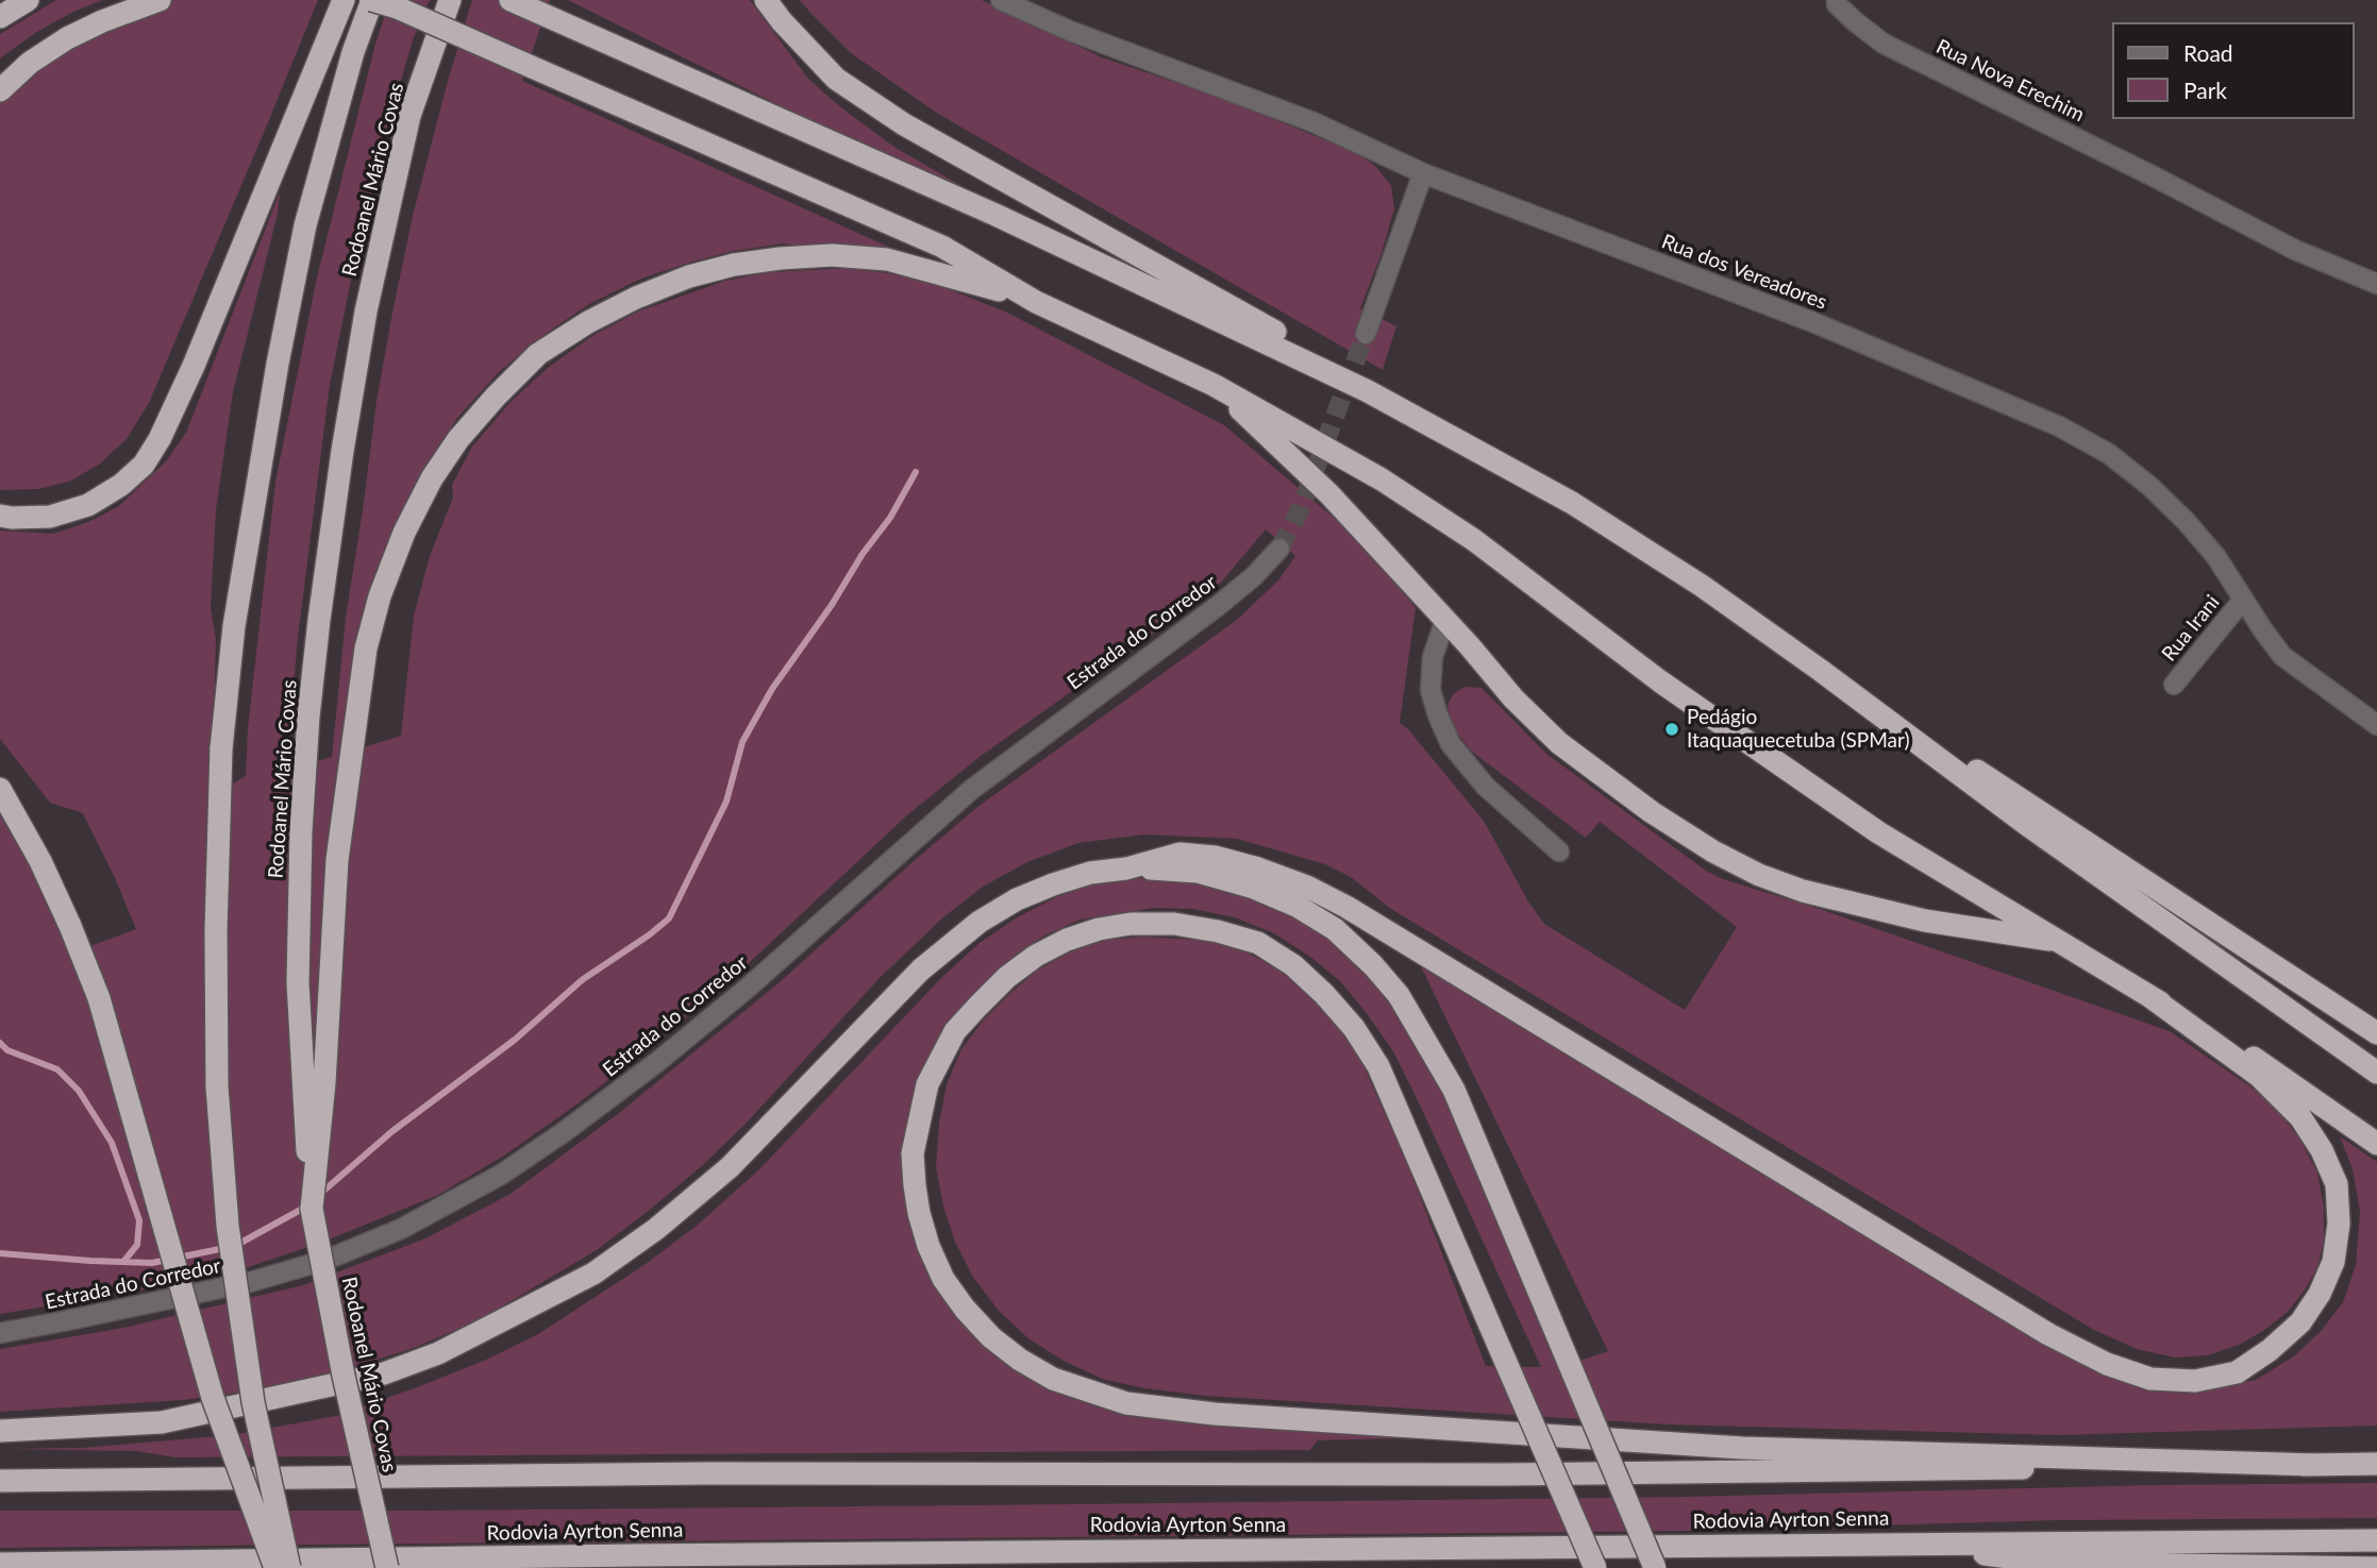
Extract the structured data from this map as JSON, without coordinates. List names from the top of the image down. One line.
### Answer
{"streets":{"highway":["Rodoanel Mário Covas","Rodovia Ayrton Senna"],"street":["Rua Nova Erechim","Rua dos Vereadores","Rua Irani","Estrada do Corredor"]},"crossings":[["Rua dos Vereadores","Rua Irani"]],"places":["Pedágio Itaquaquecetuba (SPMar)"],"legend":["Road","Park"]}
